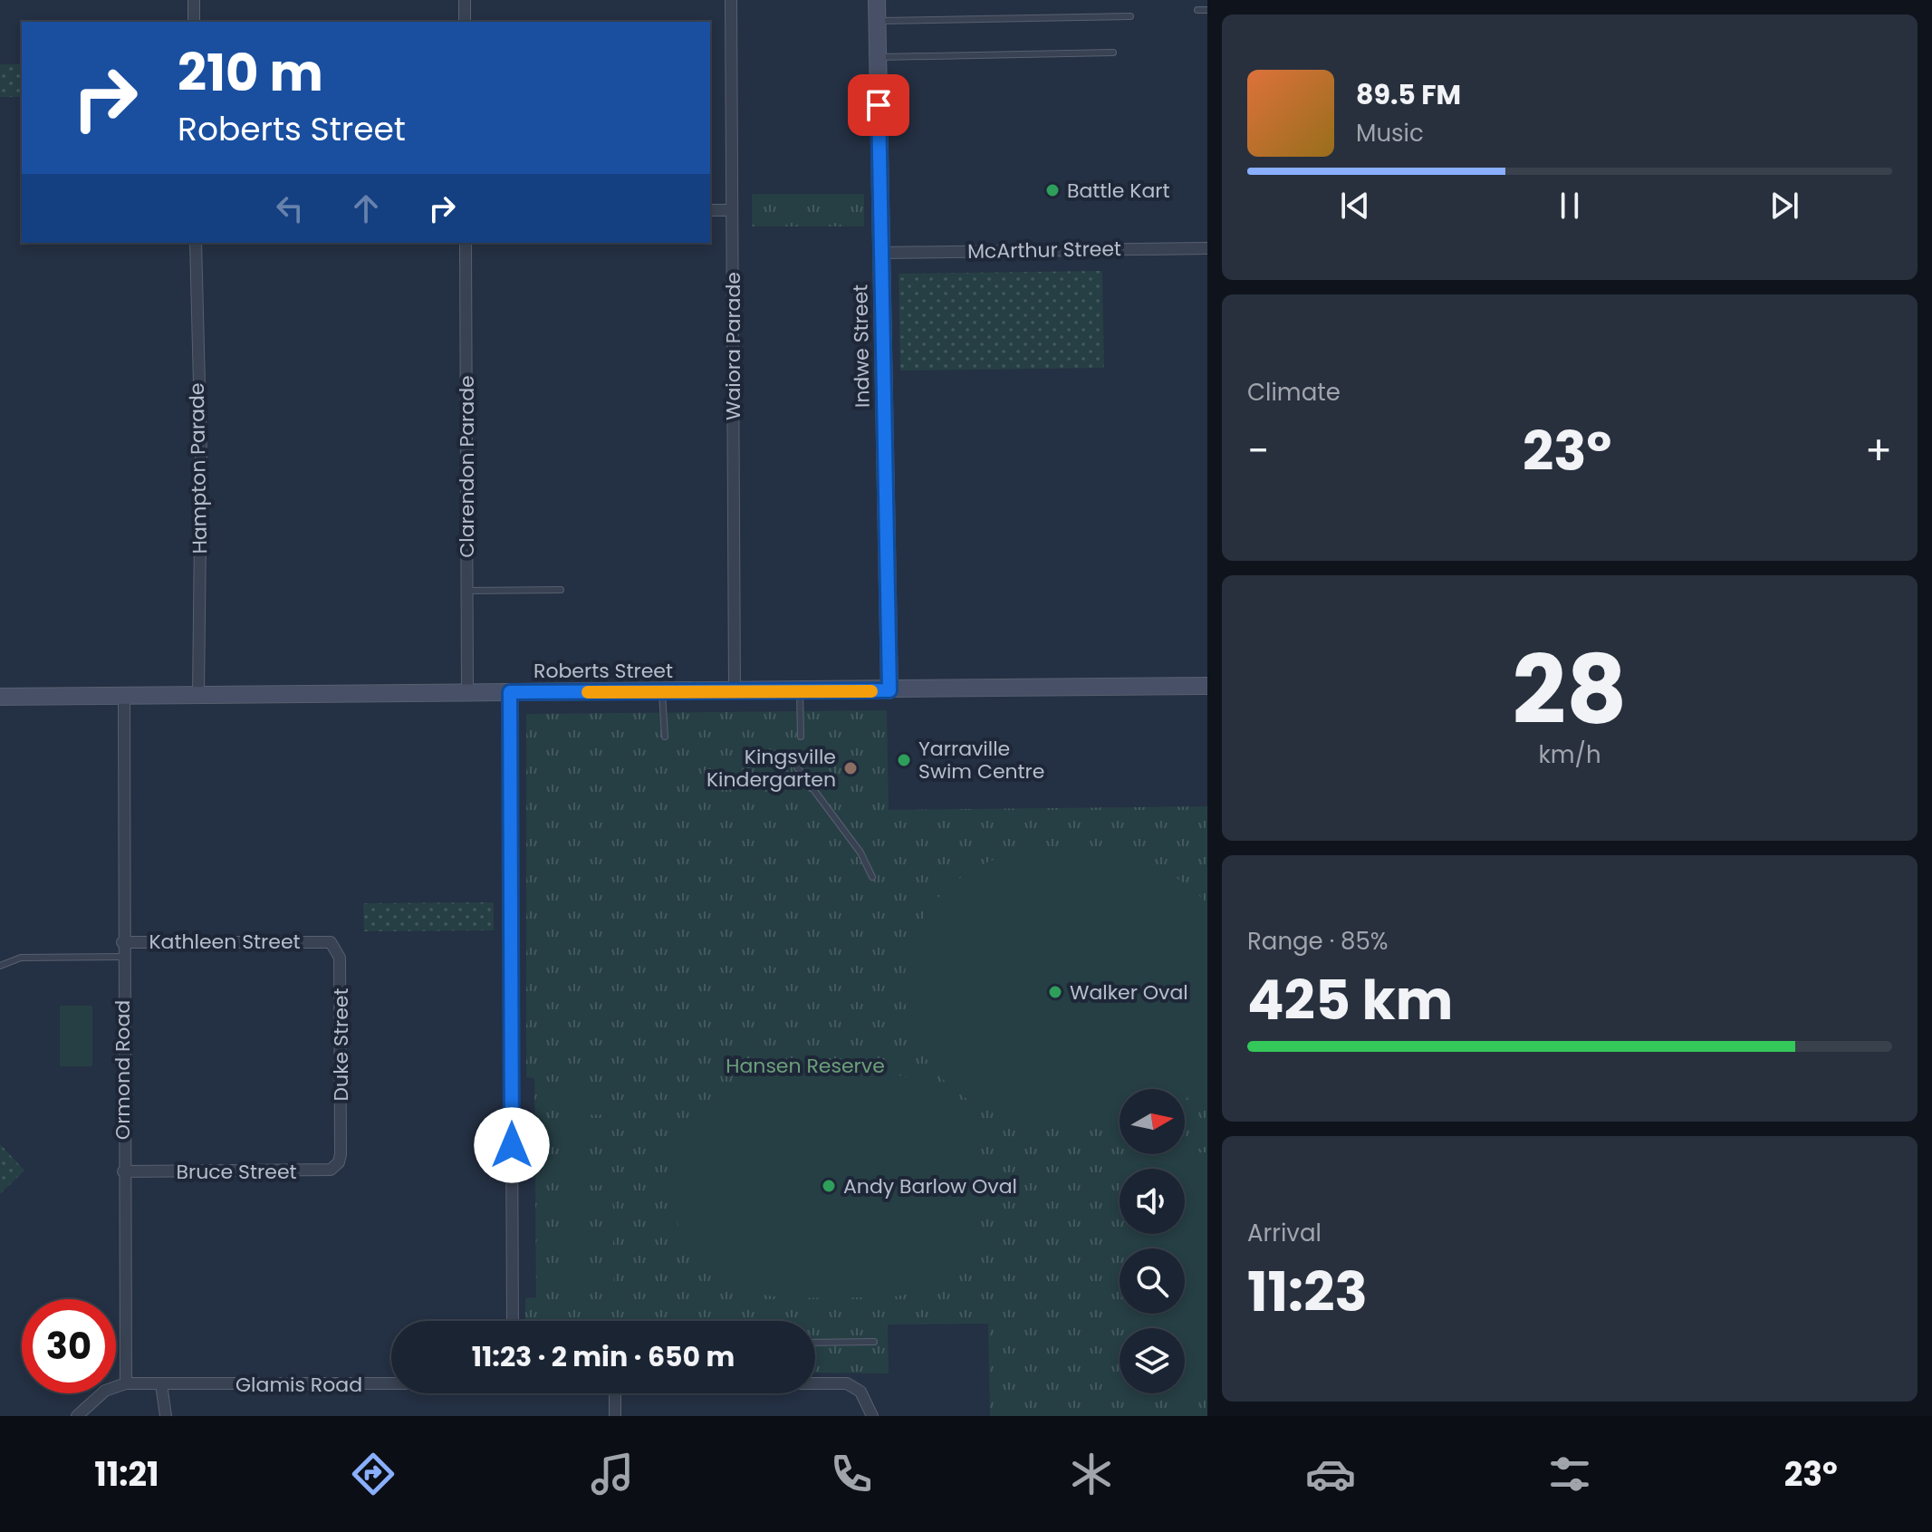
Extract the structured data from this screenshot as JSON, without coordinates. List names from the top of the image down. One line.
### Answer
{"streets":{"street":["McArthur Street","Waiora Parade","Indwe Street","Clarendon Parade","Hampton Parade","Roberts Street","Kathleen Street","Duke Street","Ormond Road","Bruce Street","Glamis Road"]},"crossings":[["McArthur Street","Indwe Street"],["Waiora Parade","Roberts Street"],["Indwe Street","Roberts Street"],["Clarendon Parade","Roberts Street"],["Hampton Parade","Roberts Street"],["Roberts Street","Ormond Road"],["Kathleen Street","Duke Street"],["Kathleen Street","Ormond Road"],["Duke Street","Bruce Street"],["Ormond Road","Bruce Street"],["Ormond Road","Glamis Road"]],"parks":["Hansen Reserve"],"places":["Battle Kart","Yarraville Swim Centre","Kingsville Kindergarten","Walker Oval","Andy Barlow Oval"],"north":"right","page":{"turn":["210 m","Roberts Street"],"song":["89.5 FM","Music"],"tile":["Climate",["28","km/h"],["Range · 85%","425 km"],["Arrival","11:23"]],"heat":["−","23°","+"],"limit":"30","trip":"11:23 · 2 min · 650 m","tabs":["11:21","23°"]}}
